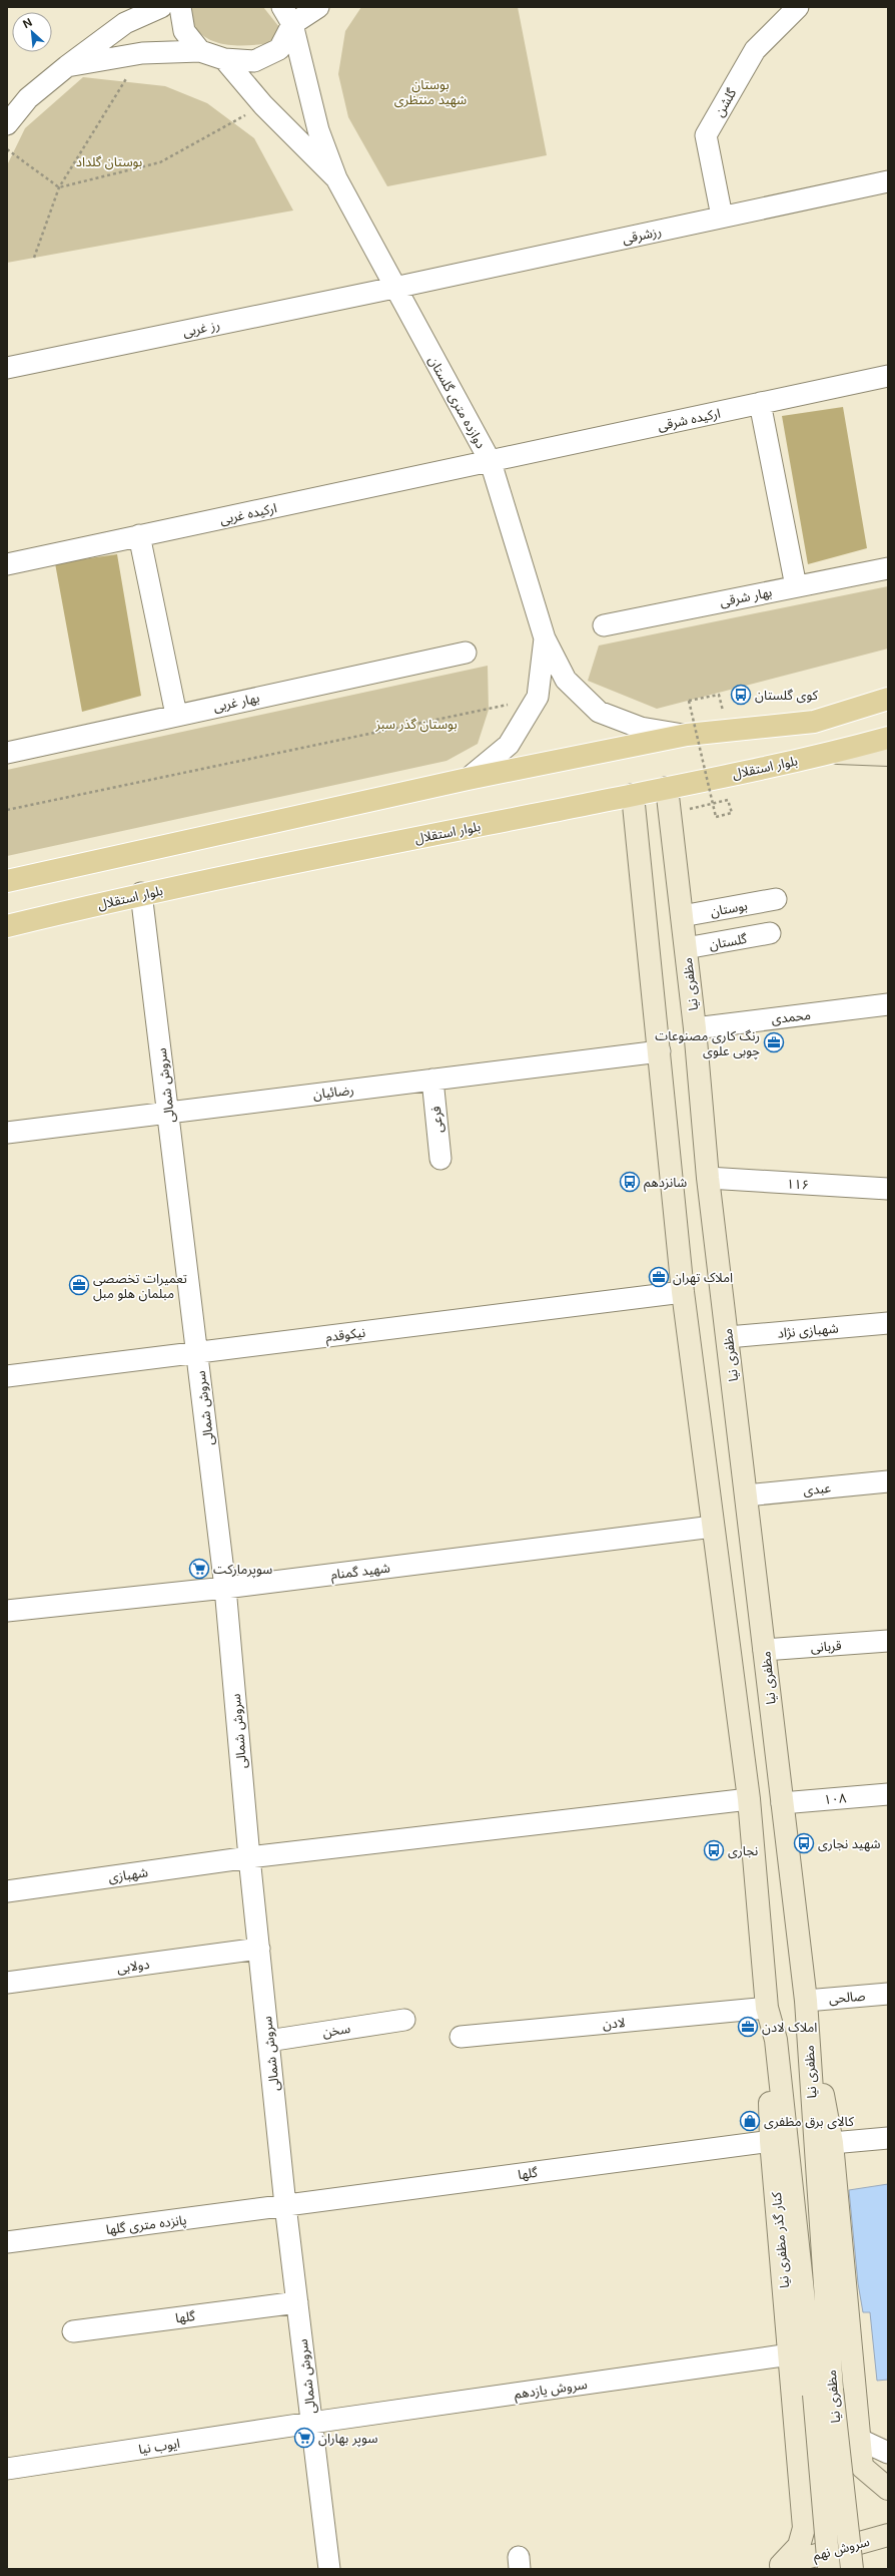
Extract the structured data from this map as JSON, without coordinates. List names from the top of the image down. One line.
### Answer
{"streets":{"main road":["بلوار استقلال","مظفری نیا","کنار گذر مظفری نیا","سروش نهم"],"street":["گلشن","رزشرقی","رز غربی","دوازده متری گلستان","ارکیده شرقی","ارکیده غربی","بهار شرقی","بهار غربی","بوستان","گلستان","محمدی","سروش شمالی","رضائیان","فرعی","۱۱۶","شهبازی نژاد","نیکوقدم","عبدی","شهید گمنام","قربانی","۱۰۸","شهبازی","دولابی","صالحی","لادن","سخن","گلها","پانزده متری گلها","سروش یازدهم","ایوب نیا"]},"crossings":[["گلشن","رزشرقی"],["رزشرقی","رز غربی"],["رزشرقی","دوازده متری گلستان"],["رز غربی","دوازده متری گلستان"],["دوازده متری گلستان","ارکیده شرقی"],["دوازده متری گلستان","ارکیده غربی"],["ارکیده شرقی","ارکیده غربی"],["بلوار استقلال","مظفری نیا"],["بلوار استقلال","سروش شمالی"],["بوستان","مظفری نیا"],["گلستان","مظفری نیا"],["مظفری نیا","محمدی"],["مظفری نیا","رضائیان"],["مظفری نیا","۱۱۶"],["مظفری نیا","شهبازی نژاد"],["مظفری نیا","نیکوقدم"],["مظفری نیا","عبدی"],["مظفری نیا","شهید گمنام"],["مظفری نیا","قربانی"],["مظفری نیا","۱۰۸"],["مظفری نیا","شهبازی"],["مظفری نیا","صالحی"],["مظفری نیا","لادن"],["مظفری نیا","کنار گذر مظفری نیا"],["سروش شمالی","رضائیان"],["سروش شمالی","نیکوقدم"],["سروش شمالی","شهید گمنام"],["سروش شمالی","شهبازی"],["سروش شمالی","دولابی"],["سروش شمالی","سخن"],["سروش شمالی","گلها"],["سروش شمالی","پانزده متری گلها"],["سروش شمالی","سروش یازدهم"],["سروش شمالی","ایوب نیا"],["رضائیان","فرعی"],["لادن","کنار گذر مظفری نیا"],["گلها","پانزده متری گلها"],["گلها","کنار گذر مظفری نیا"],["کنار گذر مظفری نیا","سروش یازدهم"],["کنار گذر مظفری نیا","سروش نهم"],["سروش یازدهم","ایوب نیا"]],"parks":["بوستان شهید منتظری","بوستان گلداد","بوستان گذر سبز"],"places":{"bus stop":["کوی گلستان","شانزدهم","شهید نجاری","نجاری"],"office":["رنگ کاری مصنوعات چوبی علوی","املاک تهران","تعمیرات تخصصی مبلمان هلو مبل","املاک لادن"],"supermarket":["سوپرمارکت","سوپر بهاران"],"shop":["کالای برق مظفری"]},"north":"top left"}
